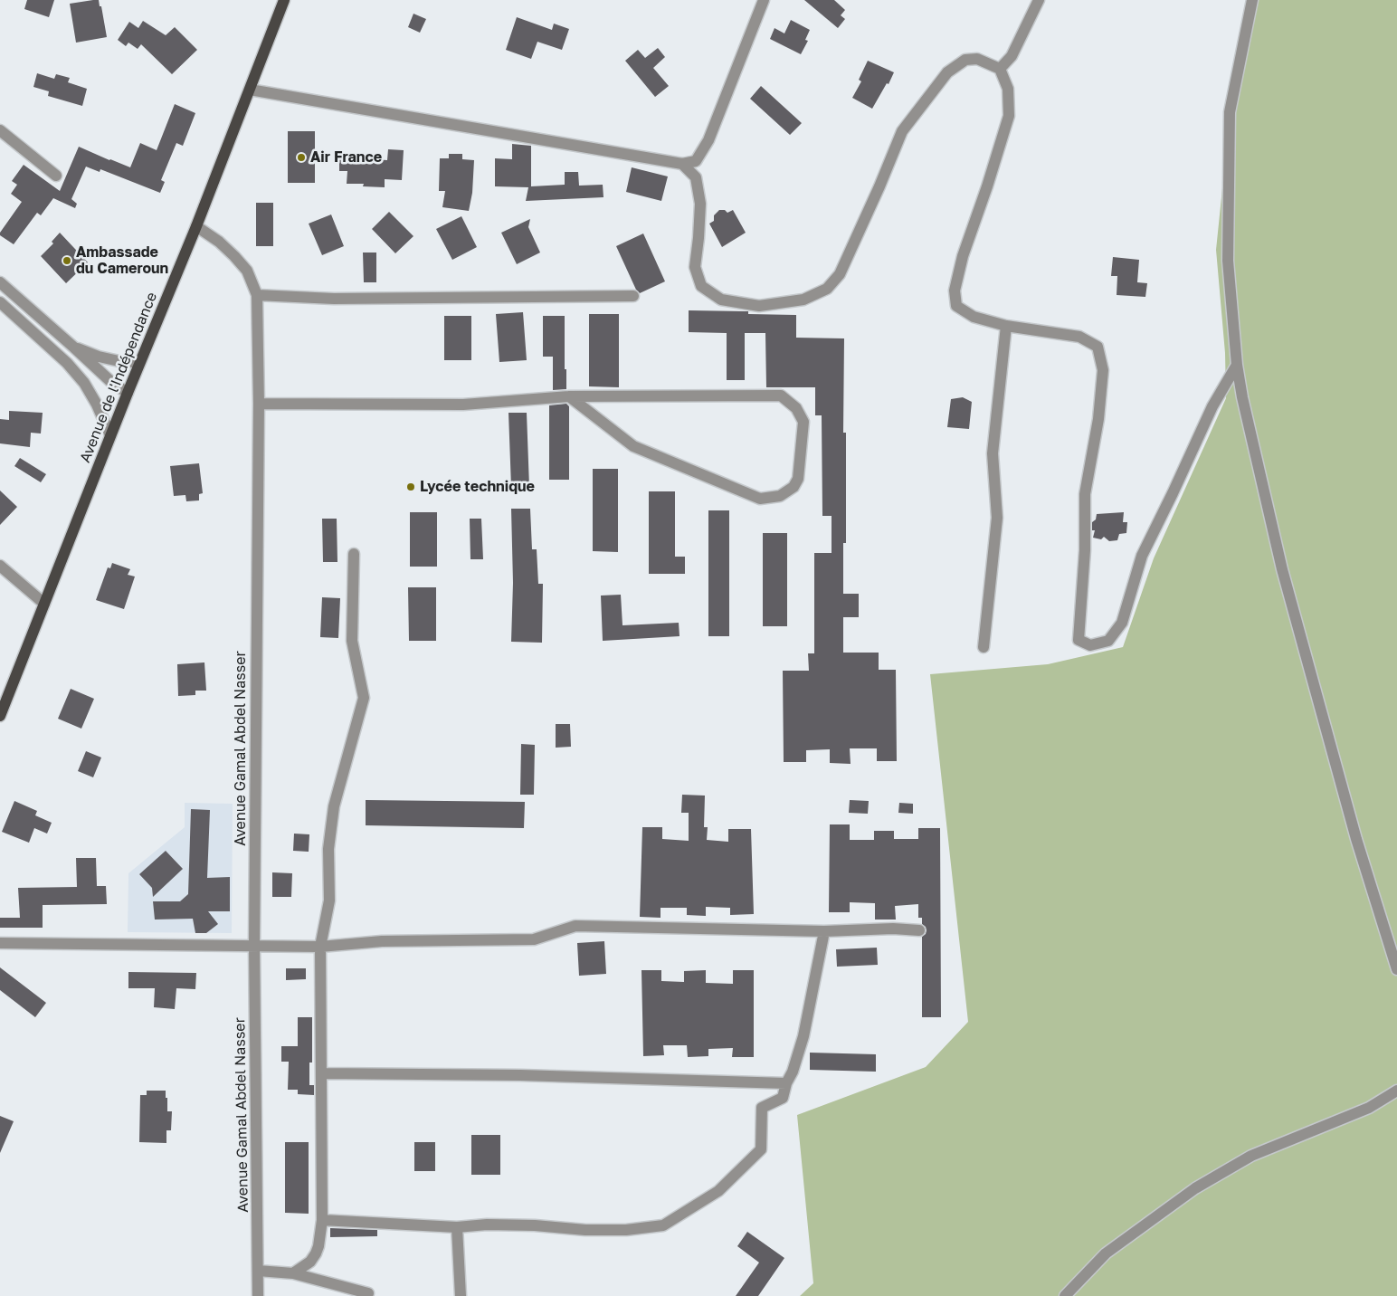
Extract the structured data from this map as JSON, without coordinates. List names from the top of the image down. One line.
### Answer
{"streets":{"main road":["Avenue de l'Indépendance"],"street":["Avenue Gamal Abdel Nasser"]},"crossings":[["Avenue de l'Indépendance","Avenue Gamal Abdel Nasser"]],"places":["Air France","Ambassade du Cameroun","Lycée technique"]}
